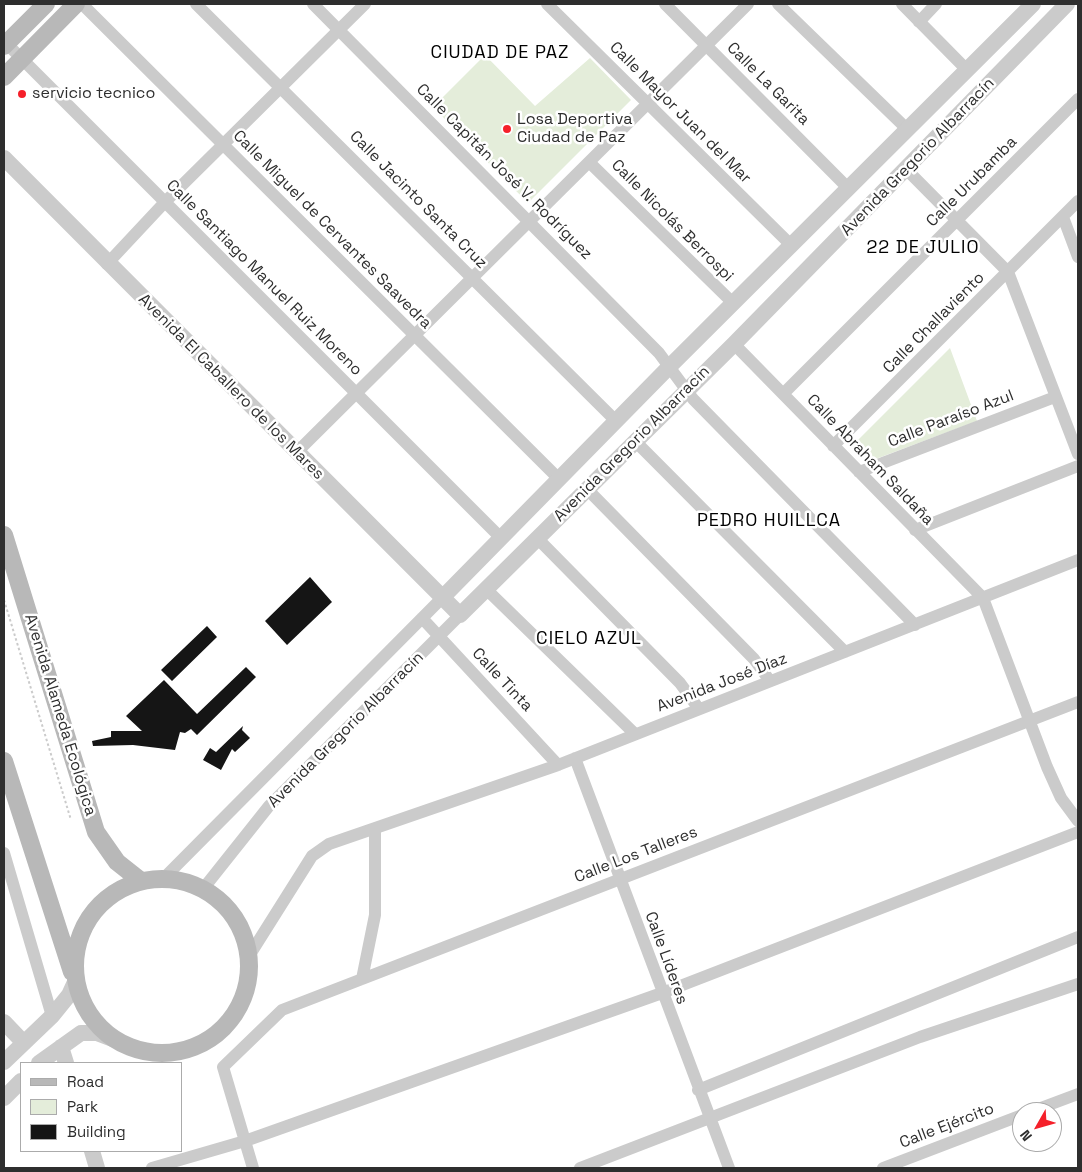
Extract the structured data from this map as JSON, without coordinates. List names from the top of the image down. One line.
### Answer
{"streets":{"main road":["Avenida Alameda Ecológica"],"street":["Calle La Garita","Calle Mayor Juan del Mar","Avenida Gregorio Albarracín","Calle Capitán José V. Rodríguez","Calle Urubamba","Calle Jacinto Santa Cruz","Calle Nicolás Berrospi","Calle Miguel de Cervantes Saavedra","Calle Santiago Manuel Ruiz Moreno","Calle Challaviento","Avenida El Caballero de los Mares","Calle Paraíso Azul","Calle Abraham Saldaña","Calle Tinta","Avenida José Díaz","Calle Los Talleres","Calle Líderes","Calle Ejército"]},"crossings":[["Calle La Garita","Avenida Gregorio Albarracín"],["Calle Mayor Juan del Mar","Avenida Gregorio Albarracín"],["Avenida Gregorio Albarracín","Calle Capitán José V. Rodríguez"],["Avenida Gregorio Albarracín","Calle Jacinto Santa Cruz"],["Avenida Gregorio Albarracín","Calle Nicolás Berrospi"],["Avenida Gregorio Albarracín","Calle Miguel de Cervantes Saavedra"],["Avenida Gregorio Albarracín","Calle Santiago Manuel Ruiz Moreno"],["Avenida Gregorio Albarracín","Avenida El Caballero de los Mares"],["Avenida Gregorio Albarracín","Calle Abraham Saldaña"],["Avenida Gregorio Albarracín","Calle Tinta"],["Avenida Gregorio Albarracín","Avenida José Díaz"],["Avenida Gregorio Albarracín","Avenida Alameda Ecológica"],["Calle Capitán José V. Rodríguez","Avenida José Díaz"],["Calle Urubamba","Calle Abraham Saldaña"],["Calle Challaviento","Calle Abraham Saldaña"],["Calle Paraíso Azul","Calle Abraham Saldaña"],["Calle Abraham Saldaña","Avenida José Díaz"],["Calle Tinta","Avenida José Díaz"],["Avenida José Díaz","Avenida Alameda Ecológica"],["Avenida José Díaz","Calle Líderes"],["Calle Los Talleres","Calle Líderes"]],"districts":["CIUDAD DE PAZ","22 DE JULIO","PEDRO HUILLCA","CIELO AZUL"],"places":["servicio tecnico","Losa Deportiva Ciudad de Paz"],"legend":["Road","Park","Building"],"north":"bottom left"}
